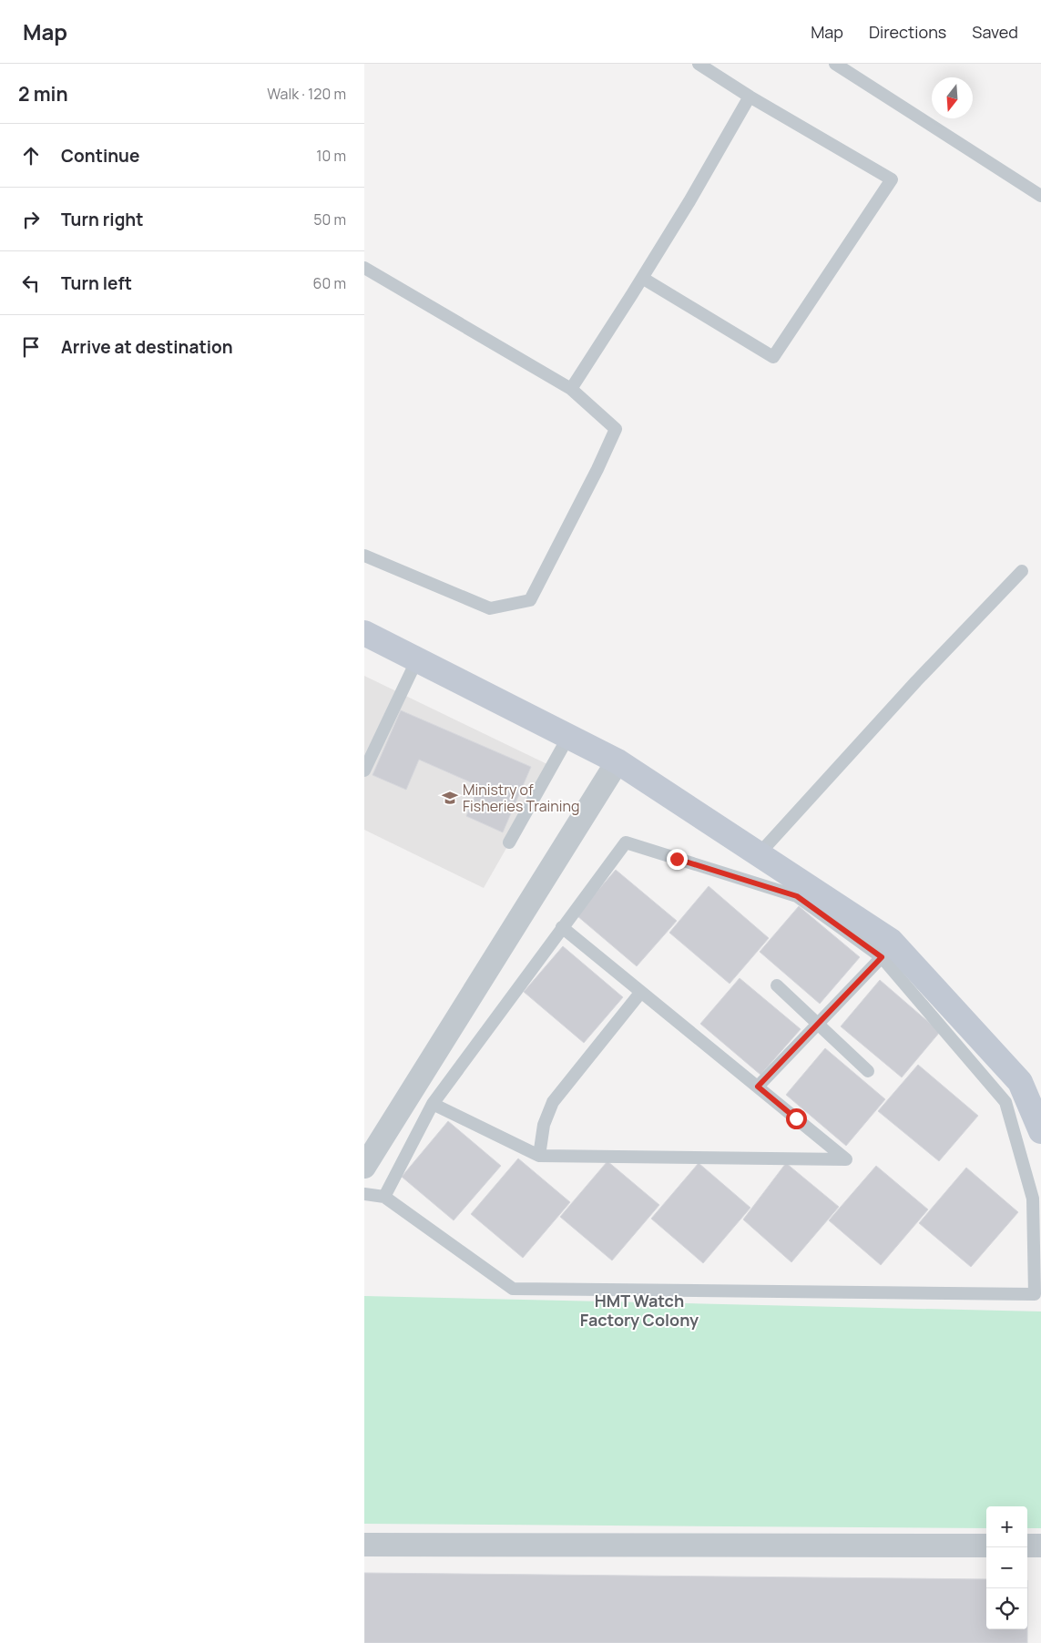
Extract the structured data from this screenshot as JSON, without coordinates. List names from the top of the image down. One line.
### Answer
{"districts":["HMT Watch Factory Colony"],"places":{"school or university":["Ministry of Fisheries Training"]},"north":"bottom","page":{"header":"Map","nav":["Map","Directions","Saved"],"heading":["2 min","Walk · 120 m"],"list":[["Continue","10 m"],["Turn right","50 m"],["Turn left","60 m"],"Arrive at destination"],"map_buttons":["+","−"]}}
